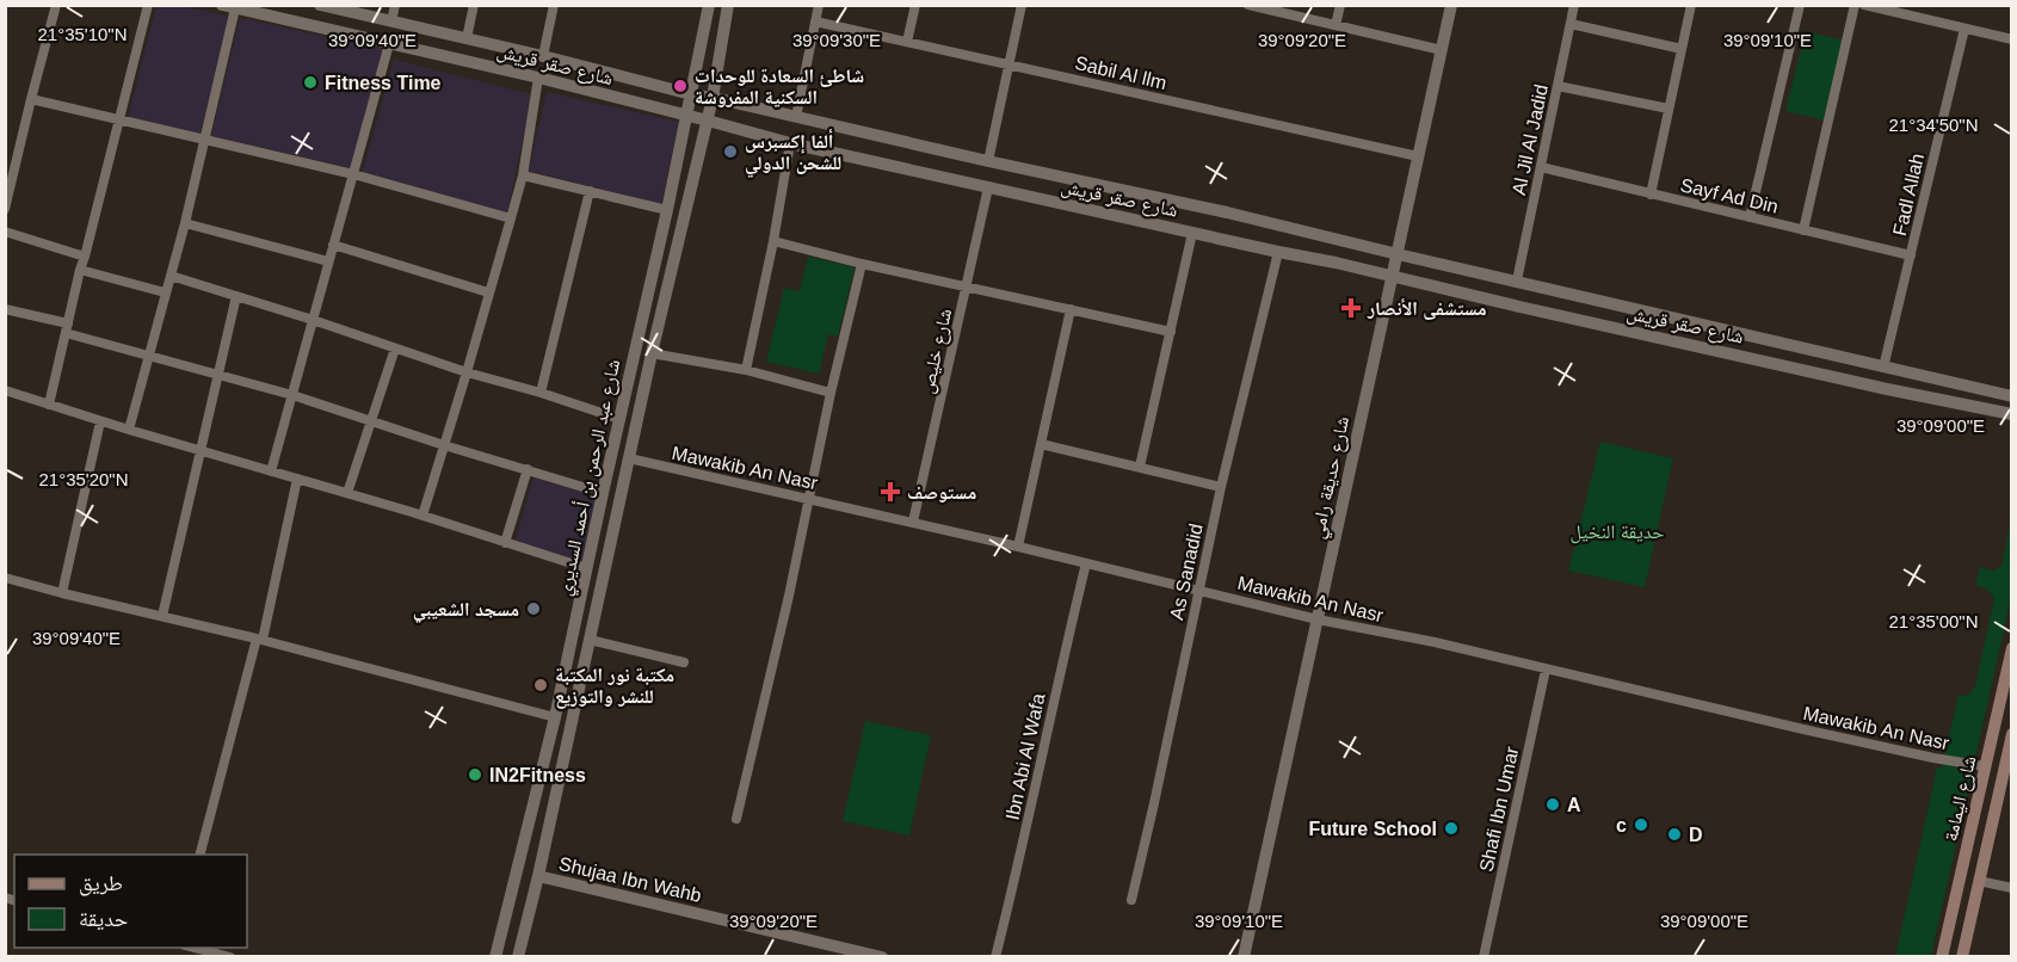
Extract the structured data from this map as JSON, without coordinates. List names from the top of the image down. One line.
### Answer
{"streets":{"main road":["شارع اليمامة"],"street":["شارع صقر قريش","Sabil Al llm","Al Jil Al Jadid","Fadl Allah","Sayf Ad Din","شارع خليص","Mawakib An Nasr","شارع عبد الرحمن بن أحمد السديري","شارع حديقة رامي","As Sanadid","Ibn Abi Al Wafa","Shafi Ibn Umar","Shujaa Ibn Wahb"]},"crossings":[["شارع صقر قريش","Al Jil Al Jadid"],["شارع صقر قريش","Fadl Allah"],["شارع صقر قريش","شارع خليص"],["شارع صقر قريش","شارع عبد الرحمن بن أحمد السديري"],["شارع صقر قريش","شارع حديقة رامي"],["شارع صقر قريش","As Sanadid"],["Sabil Al llm","شارع حديقة رامي"],["Al Jil Al Jadid","Sayf Ad Din"],["Fadl Allah","Sayf Ad Din"],["شارع خليص","Mawakib An Nasr"],["Mawakib An Nasr","شارع عبد الرحمن بن أحمد السديري"],["Mawakib An Nasr","شارع حديقة رامي"],["Mawakib An Nasr","As Sanadid"],["Mawakib An Nasr","Ibn Abi Al Wafa"],["Mawakib An Nasr","شارع اليمامة"],["Mawakib An Nasr","Shafi Ibn Umar"],["شارع عبد الرحمن بن أحمد السديري","Shujaa Ibn Wahb"]],"parks":["حديقة النخيل"],"places":{"other":["Fitness Time","شاطئ السعادة للوحدات السكنية المفروشة","ألفا إكسبرس للشحن الدولي","مسجد الشعيبي","مكتبة نور المكتبة للنشر والتوزيع","IN2Fitness","A","c","Future School","D"],"health":["مستشفى الأنصار","مستوصف"]},"legend":["طريق","حديقة"],"coordinates":["21°35'10\"N","39°09'40\"E","39°09'30\"E","39°09'20\"E","39°09'10\"E","21°34'50\"N","39°09'00\"E","21°35'20\"N","21°35'00\"N"]}
